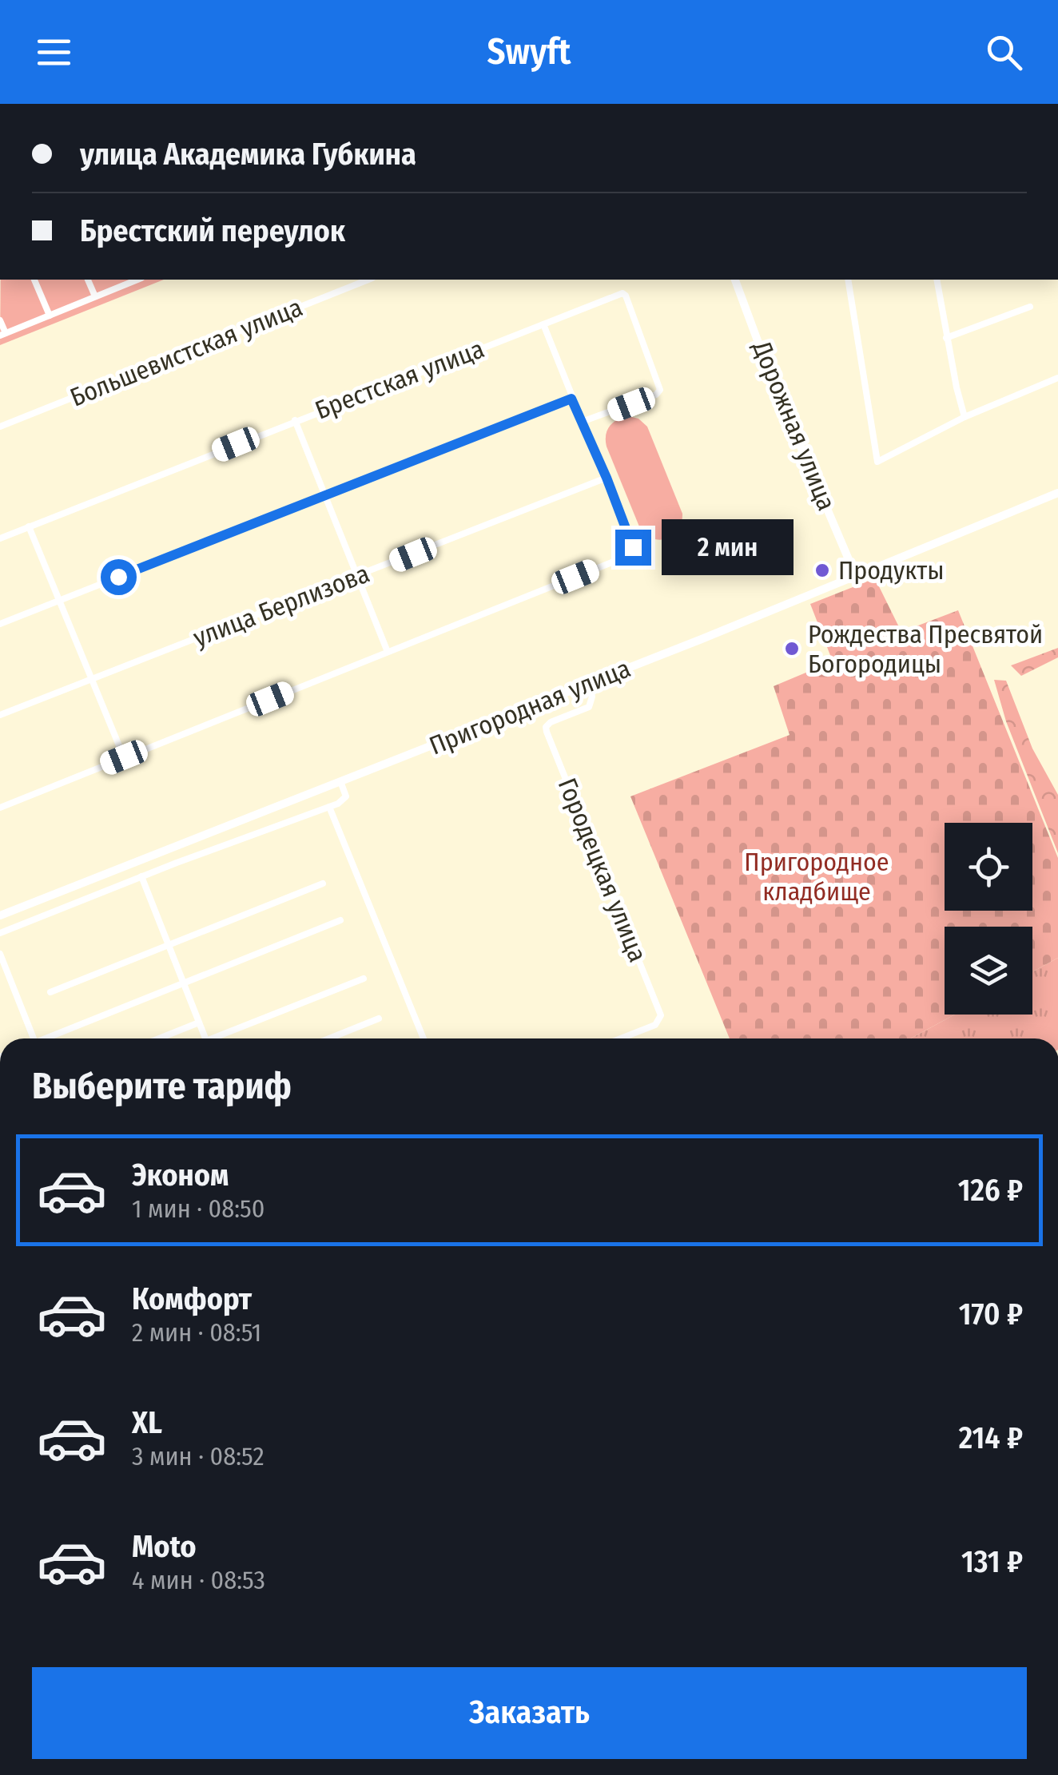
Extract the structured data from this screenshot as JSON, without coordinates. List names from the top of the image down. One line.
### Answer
{"streets":{"street":["Большевистская улица","Брестская улица","Дорожная улица","улица Берлизова","Пригородная улица","Городецкая улица"]},"crossings":[["Дорожная улица","Пригородная улица"],["Пригородная улица","Городецкая улица"]],"parks":["Пригородное кладбище"],"places":["Продукты","Рождества Пресвятой Богородицы"],"page":{"header":"Swyft","banner":["улица Академика Губкина","Брестский переулок"],"bubble":"2 мин","heading":"Выберите тариф","list":[{"name":"Эконом","note":"1 мин · 08:50","value":"126 ₽"},{"name":"Комфорт","note":"2 мин · 08:51","value":"170 ₽"},{"name":"XL","note":"3 мин · 08:52","value":"214 ₽"},{"name":"Moto","note":"4 мин · 08:53","value":"131 ₽"}],"buttons":"Заказать"}}
